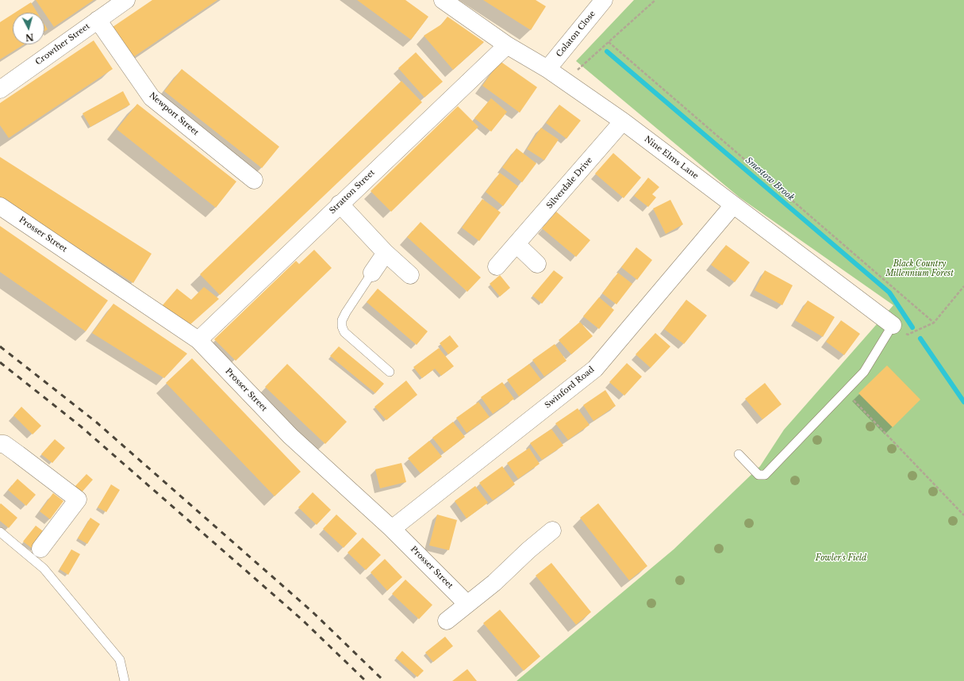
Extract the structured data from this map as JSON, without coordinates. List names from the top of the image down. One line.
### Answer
{"streets":{"street":["Colaton Close","Crowther Street","Newport Street","Nine Elms Lane","Silverdale Drive","Stratton Street","Prosser Street","Swinford Road"]},"crossings":[["Colaton Close","Nine Elms Lane"],["Crowther Street","Newport Street"],["Nine Elms Lane","Silverdale Drive"],["Nine Elms Lane","Stratton Street"],["Nine Elms Lane","Swinford Road"],["Stratton Street","Prosser Street"],["Prosser Street","Swinford Road"]],"water":["Smestow Brook"],"parks":["Black Country Millennium Forest","Fowler's Field"],"north":"bottom"}
